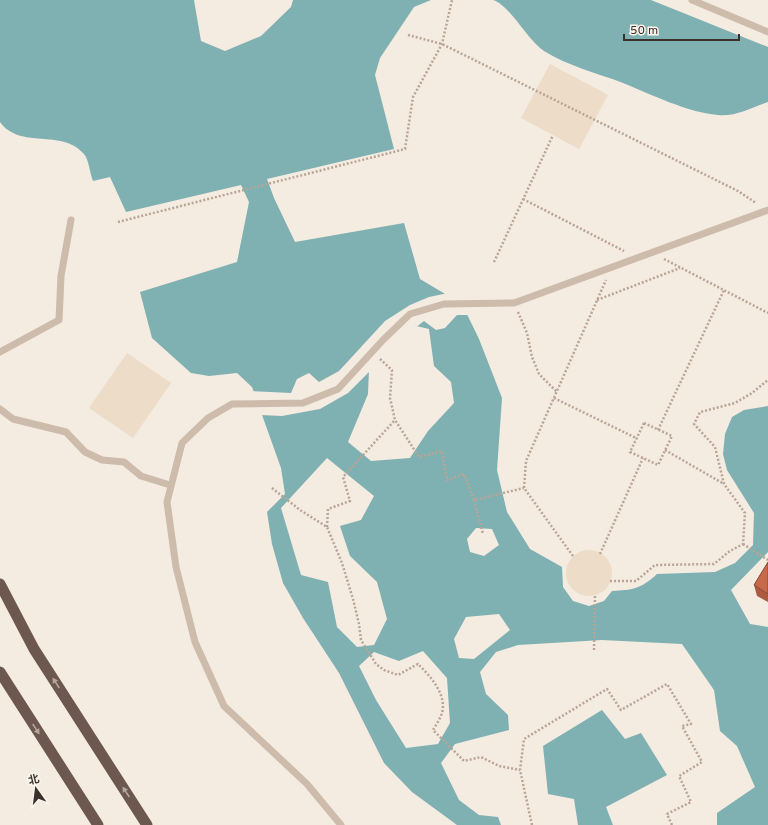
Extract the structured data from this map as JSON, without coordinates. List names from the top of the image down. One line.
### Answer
{"scale_bar":"50 m","north":"top"}
